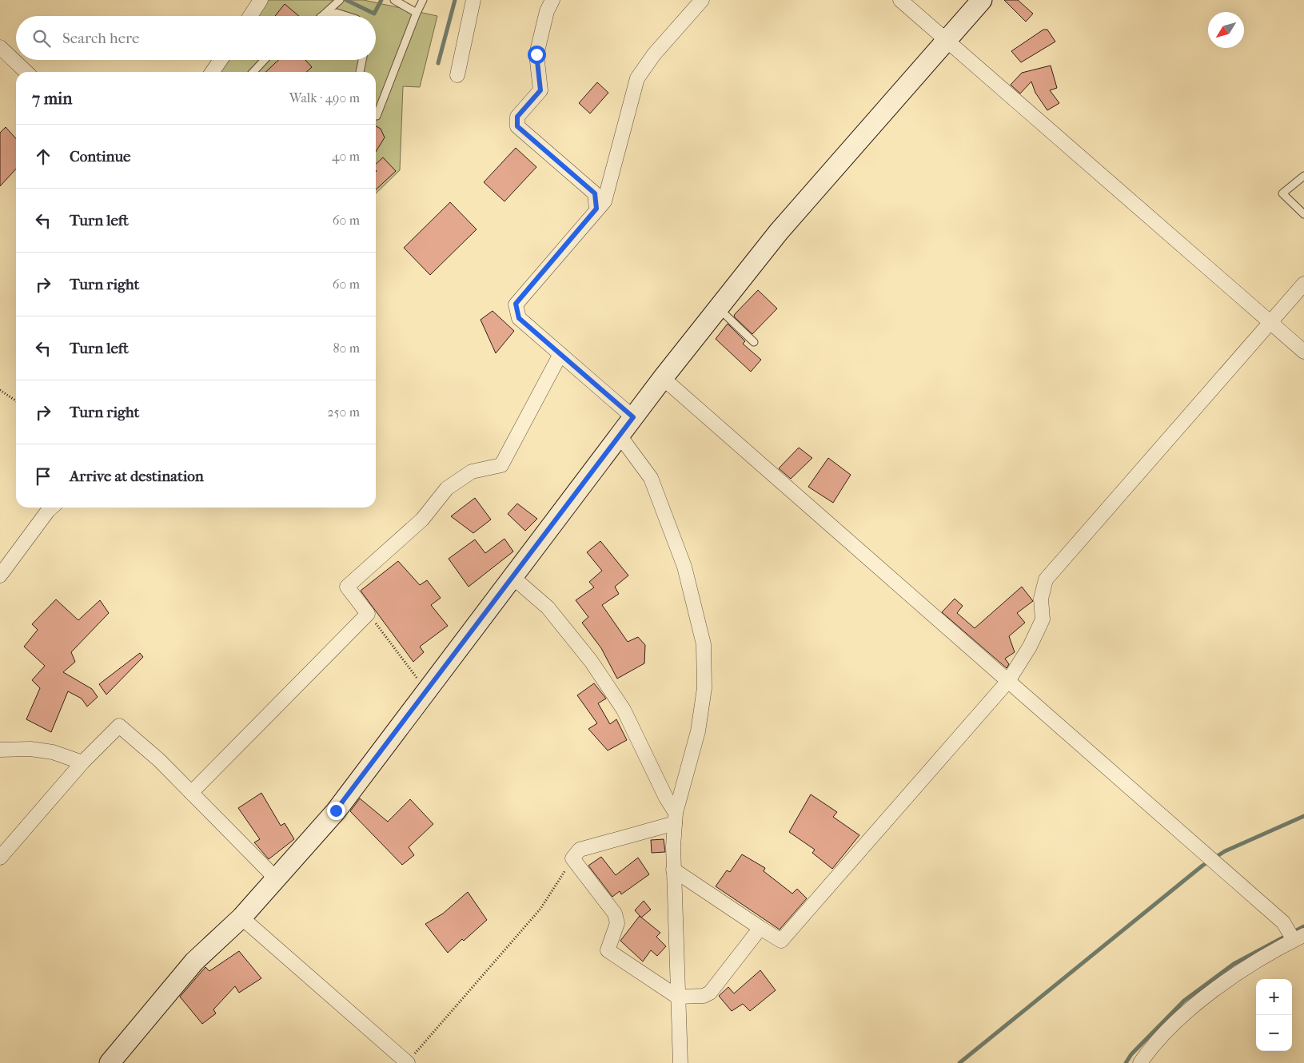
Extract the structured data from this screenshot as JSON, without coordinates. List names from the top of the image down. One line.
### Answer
{"north":"bottom left","page":{"search":"Search here","heading":["7 min","Walk · 490 m"],"list":[["Continue","40 m"],["Turn left","60 m"],["Turn right","60 m"],["Turn left","80 m"],["Turn right","250 m"],"Arrive at destination"],"map_buttons":["+","−"]}}
